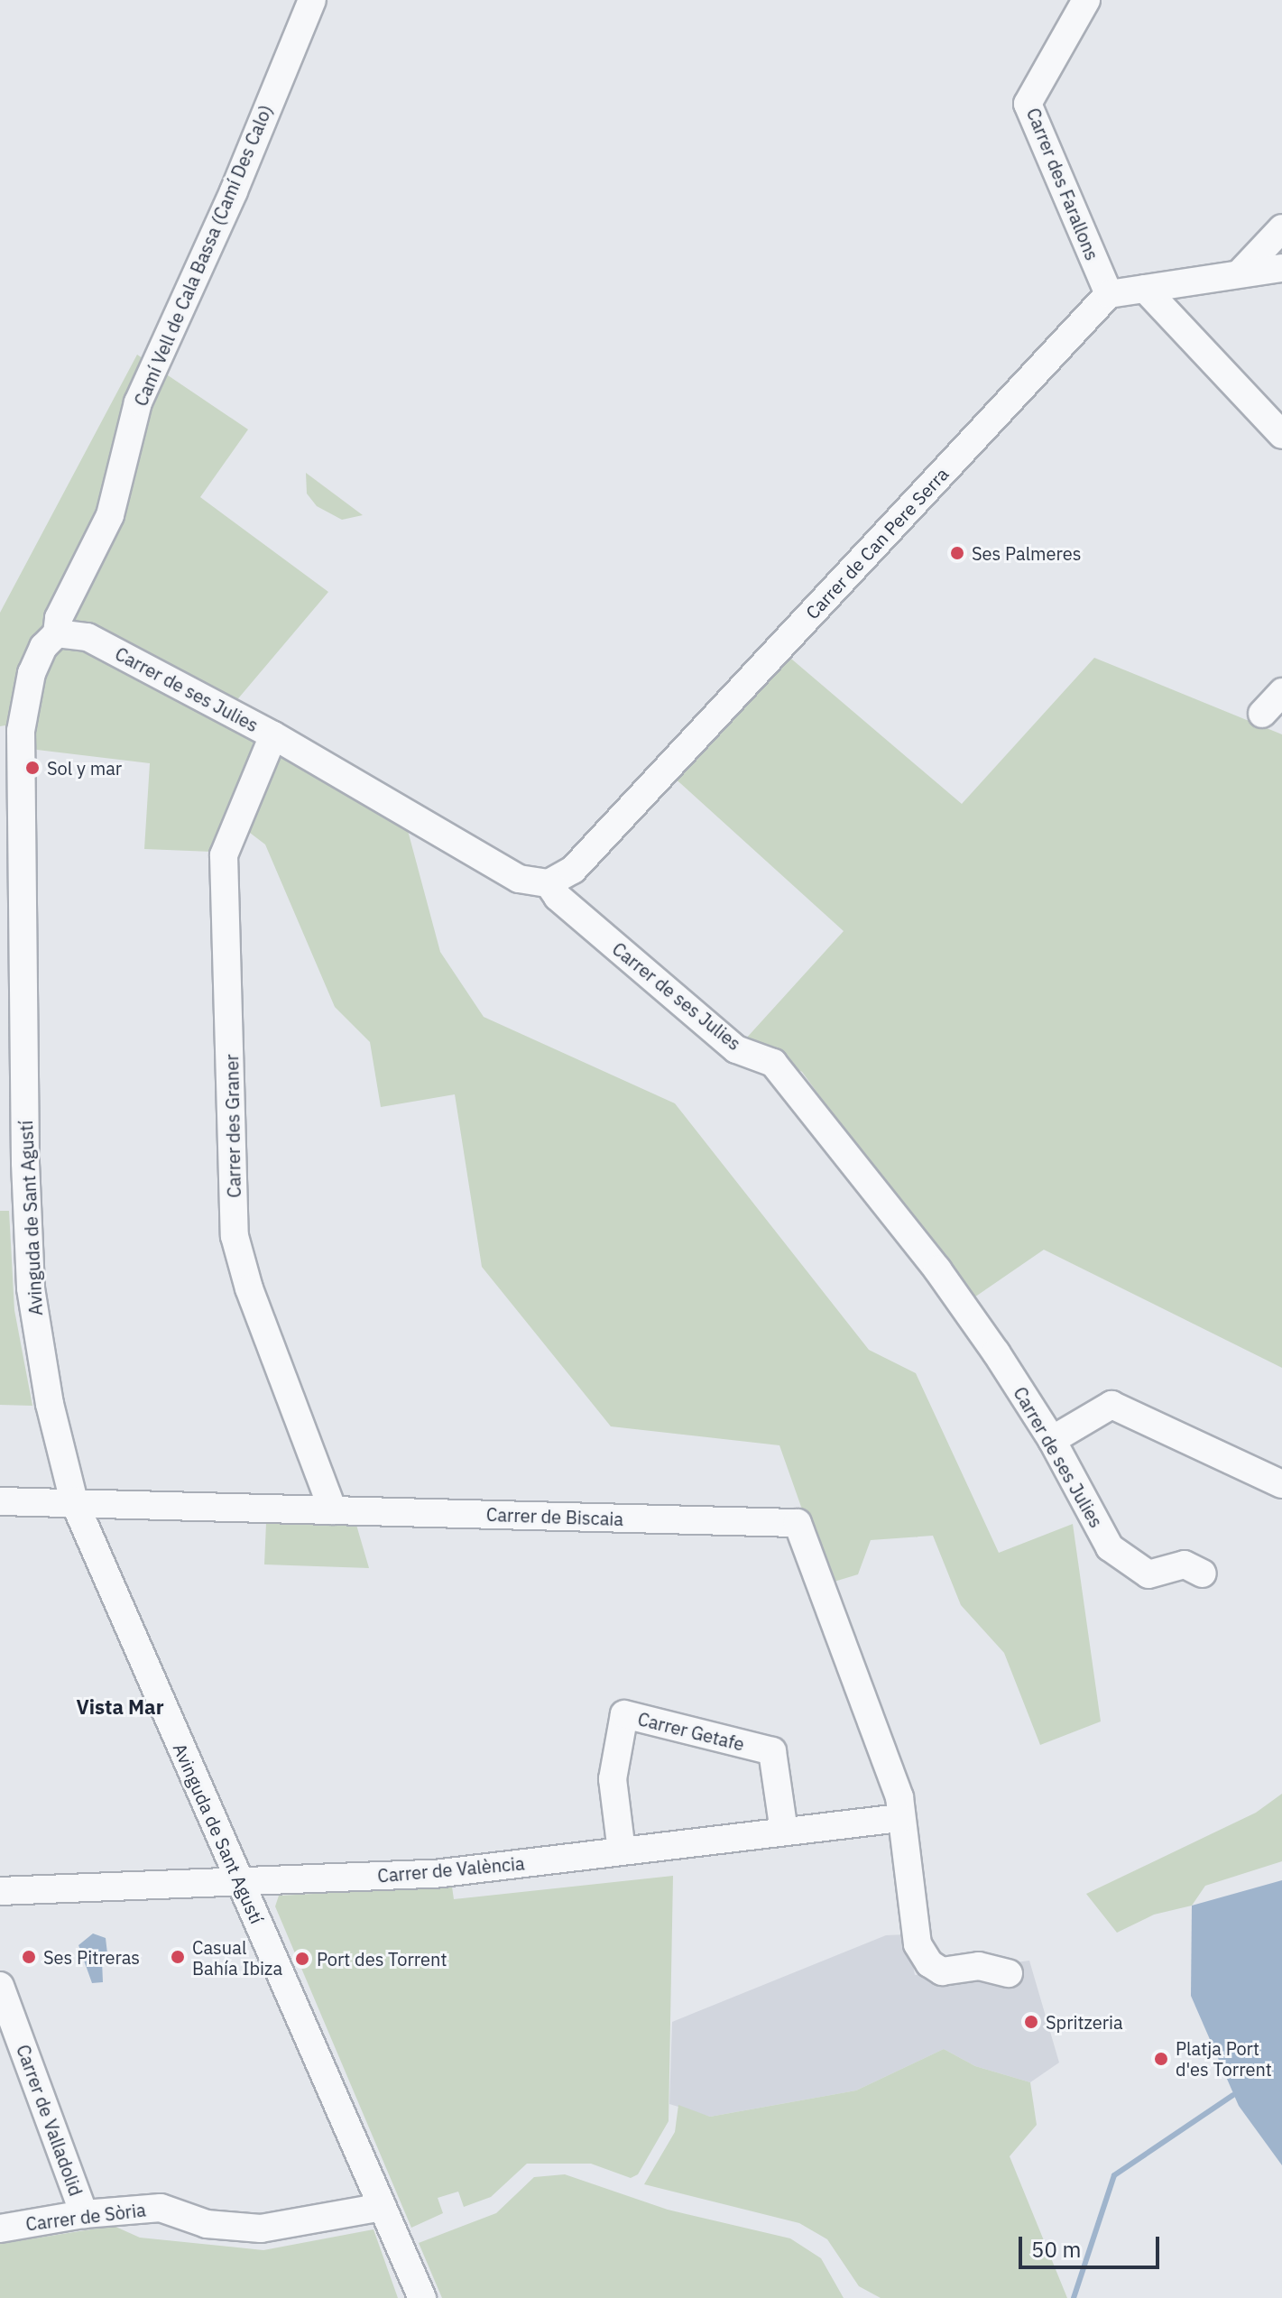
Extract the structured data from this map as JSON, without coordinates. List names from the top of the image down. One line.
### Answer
{"streets":{"street":["Carrer des Farallons","Camí Vell de Cala Bassa (Camí Des Calo)","Carrer de Can Pere Serra","Carrer de ses Julies","Carrer des Graner","Avinguda de Sant Agustí","Carrer de Biscaia","Carrer Getafe","Carrer de València","Carrer de Valladolid","Carrer de Sòria"]},"crossings":[["Carrer des Farallons","Carrer de Can Pere Serra"],["Camí Vell de Cala Bassa (Camí Des Calo)","Carrer de ses Julies"],["Camí Vell de Cala Bassa (Camí Des Calo)","Avinguda de Sant Agustí"],["Carrer de Can Pere Serra","Carrer de ses Julies"],["Carrer de ses Julies","Carrer des Graner"],["Carrer de ses Julies","Avinguda de Sant Agustí"],["Carrer des Graner","Carrer de Biscaia"],["Avinguda de Sant Agustí","Carrer de Biscaia"],["Avinguda de Sant Agustí","Carrer de València"],["Avinguda de Sant Agustí","Carrer de Sòria"],["Carrer de Biscaia","Carrer de València"],["Carrer Getafe","Carrer de València"],["Carrer de Valladolid","Carrer de Sòria"]],"districts":["Vista Mar"],"places":["Ses Palmeres","Sol y mar","Ses Pitreras","Casual Bahía Ibiza","Port des Torrent","Spritzeria","Platja Port d'es Torrent"],"scale_bar":"50 m"}
